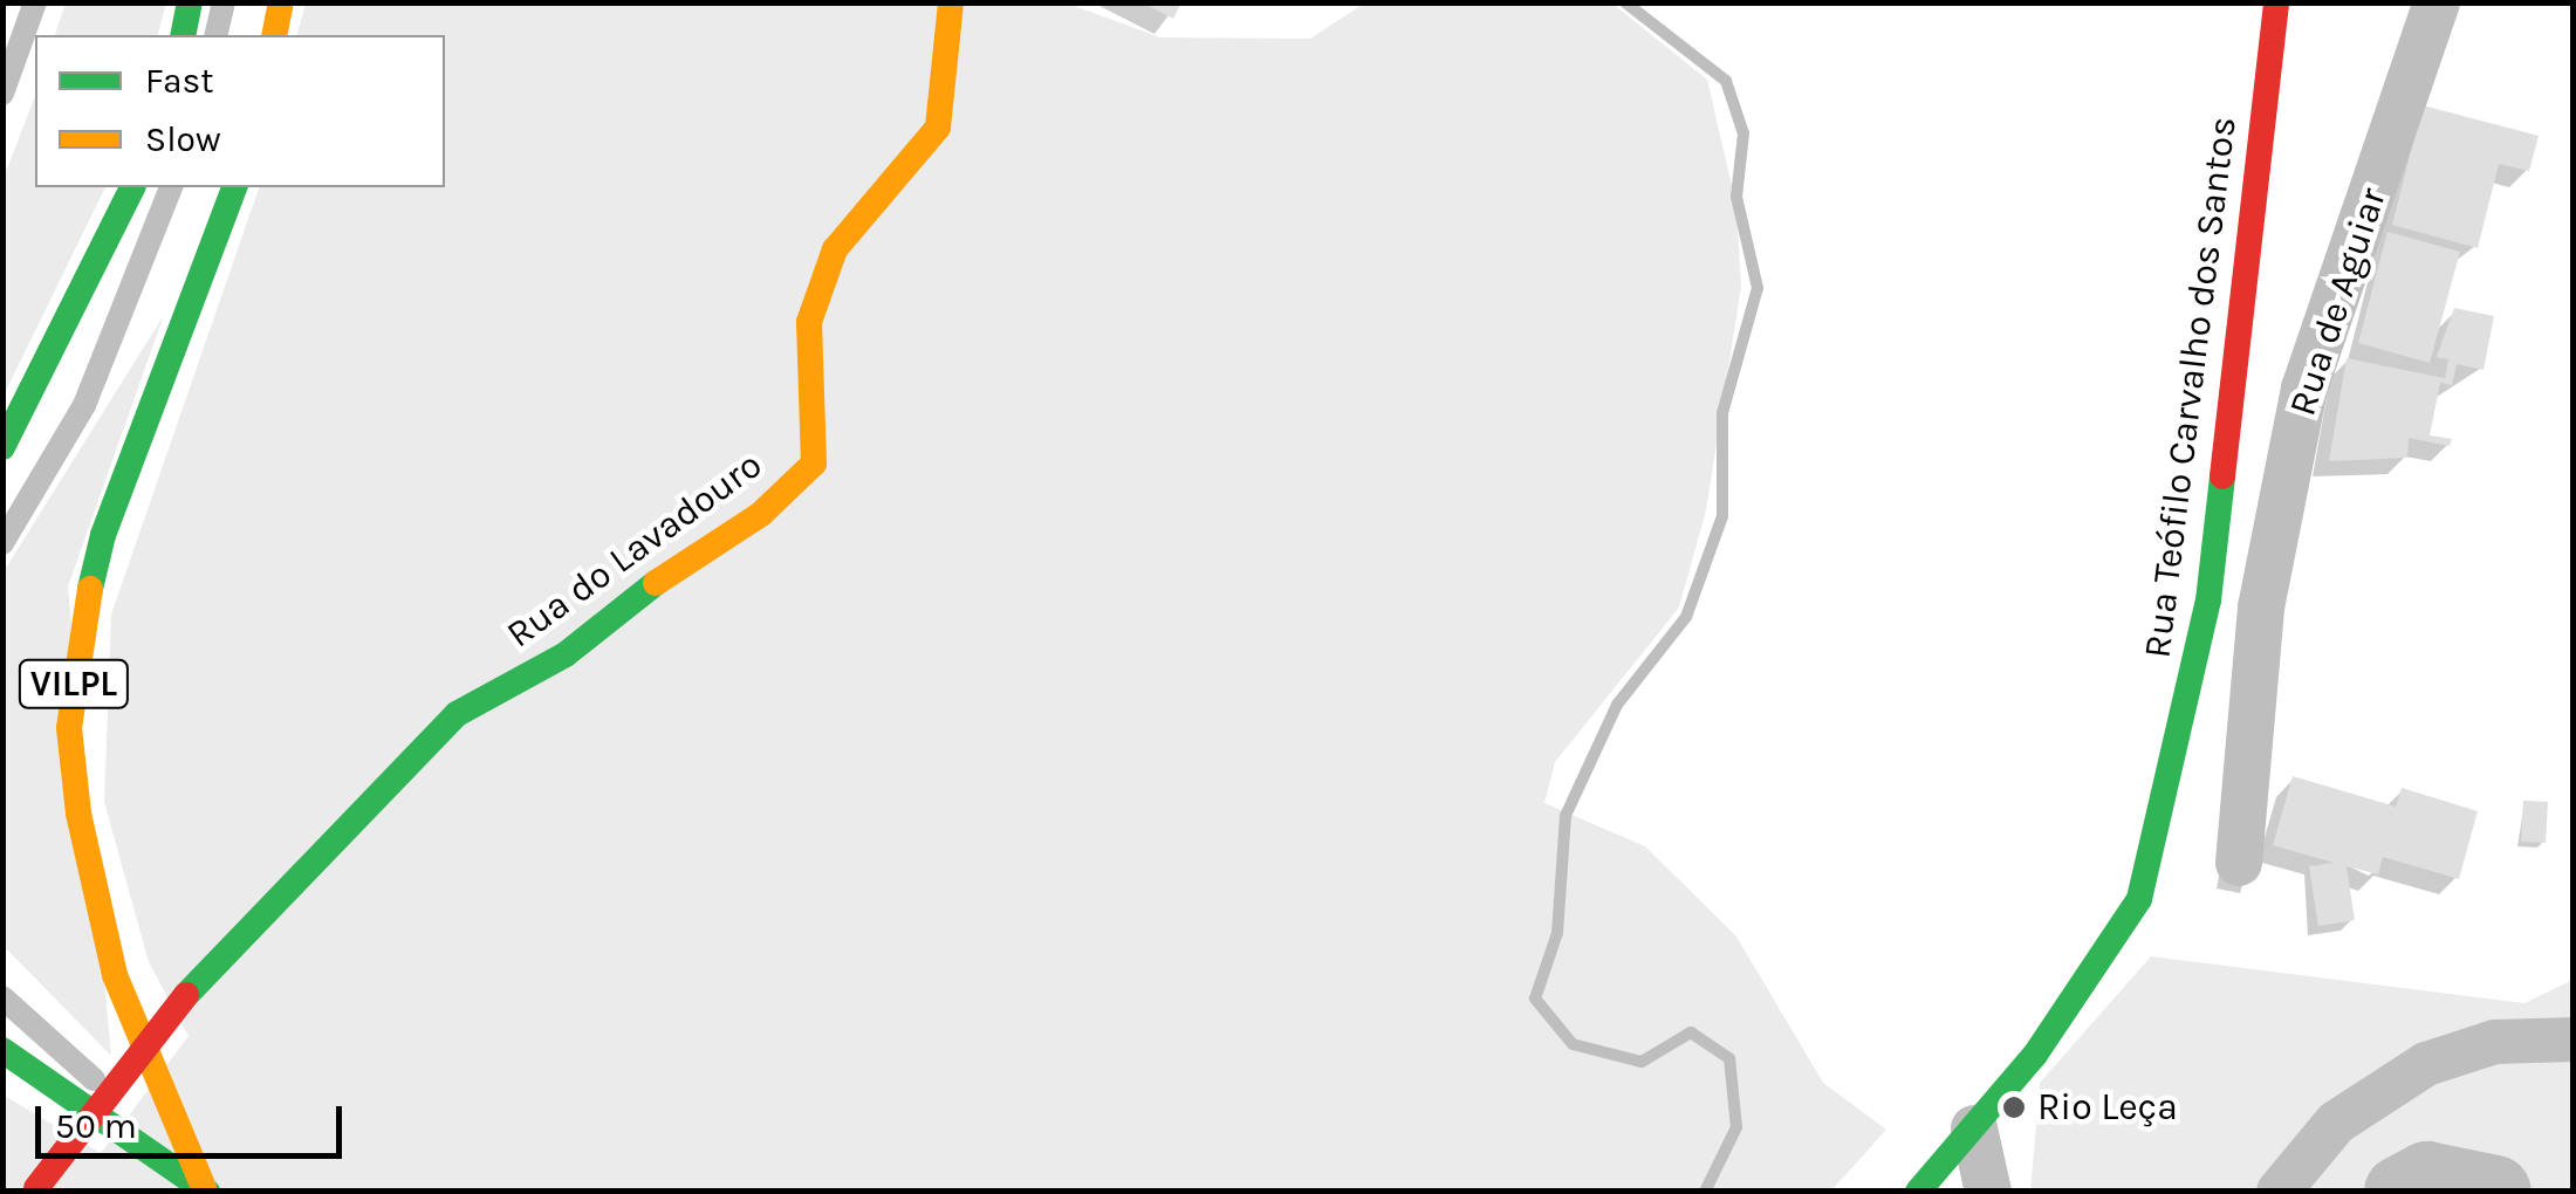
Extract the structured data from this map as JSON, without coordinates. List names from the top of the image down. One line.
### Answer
{"streets":{"main road":["Rua Teófilo Carvalho dos Santos","Rua do Lavadouro","VILPL"],"street":["Rua de Aguiar"]},"places":["Rio Leça"],"legend":["Fast","Slow"],"scale_bar":"50 m"}
